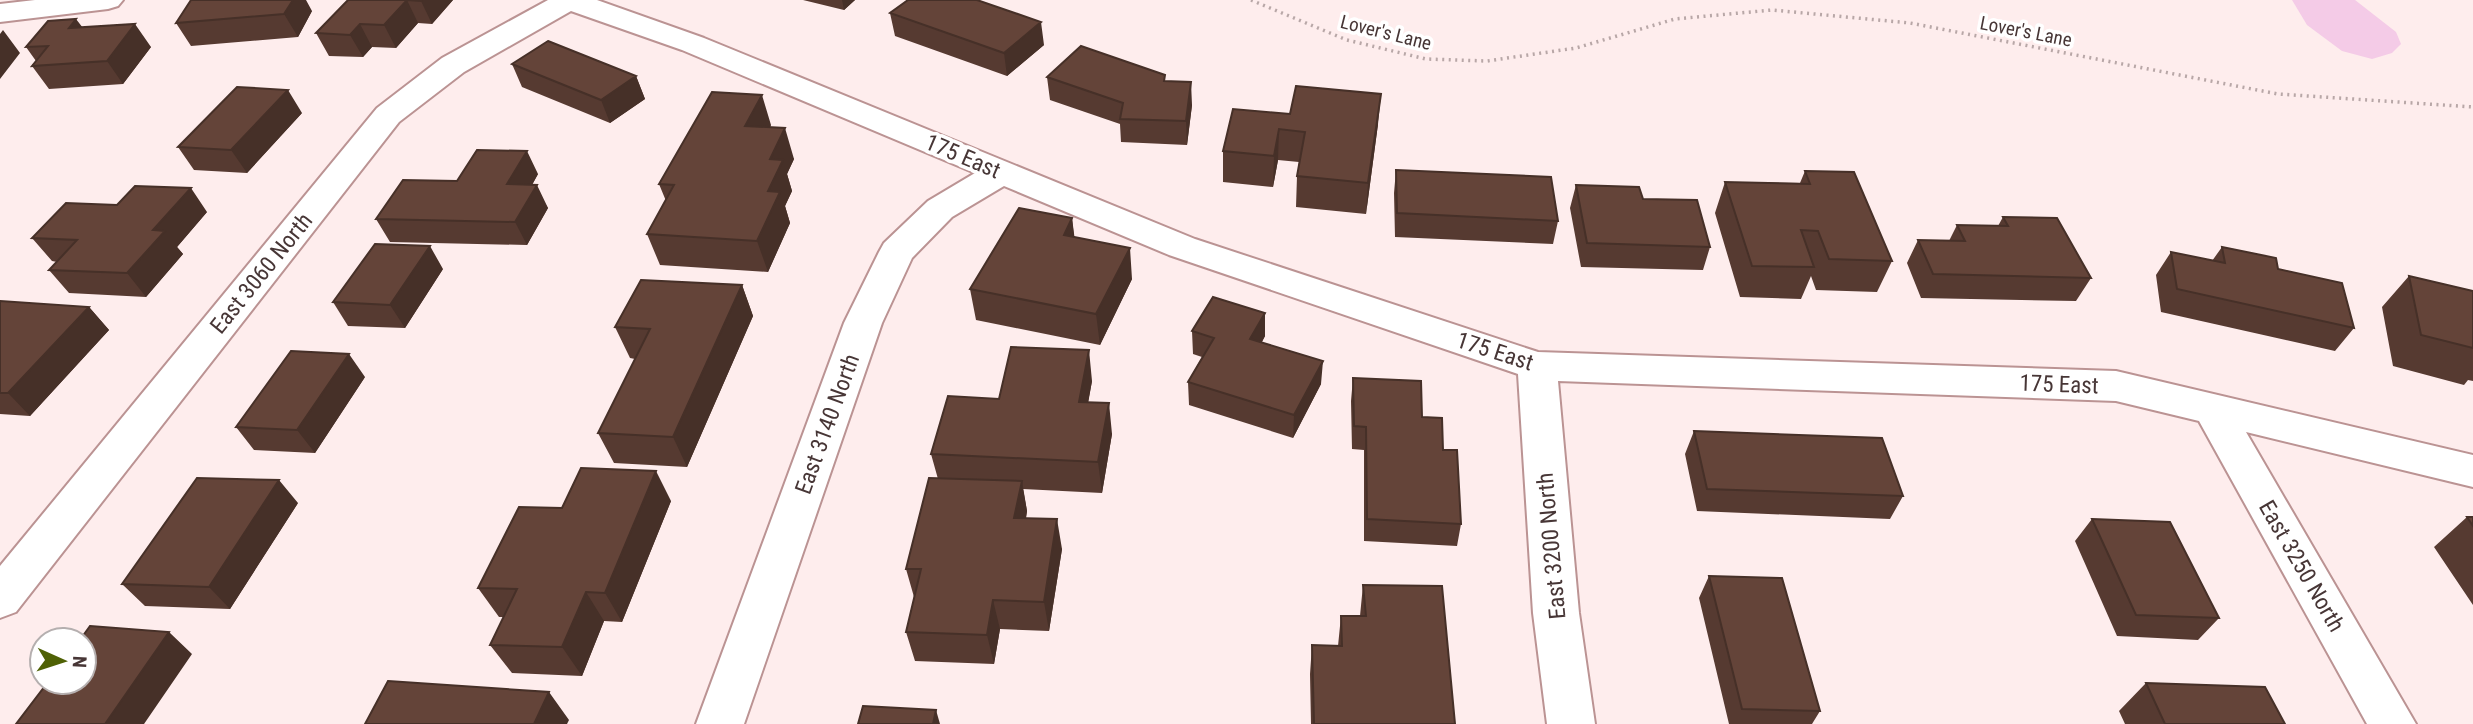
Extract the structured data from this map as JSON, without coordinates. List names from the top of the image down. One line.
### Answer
{"streets":{"street":["175 East","East 3060 North","East 3140 North","East 3200 North","East 3250 North"],"path":["Lover's Lane"]},"crossings":[["175 East","East 3060 North"],["175 East","East 3140 North"],["175 East","East 3200 North"],["175 East","East 3250 North"]],"north":"right"}
